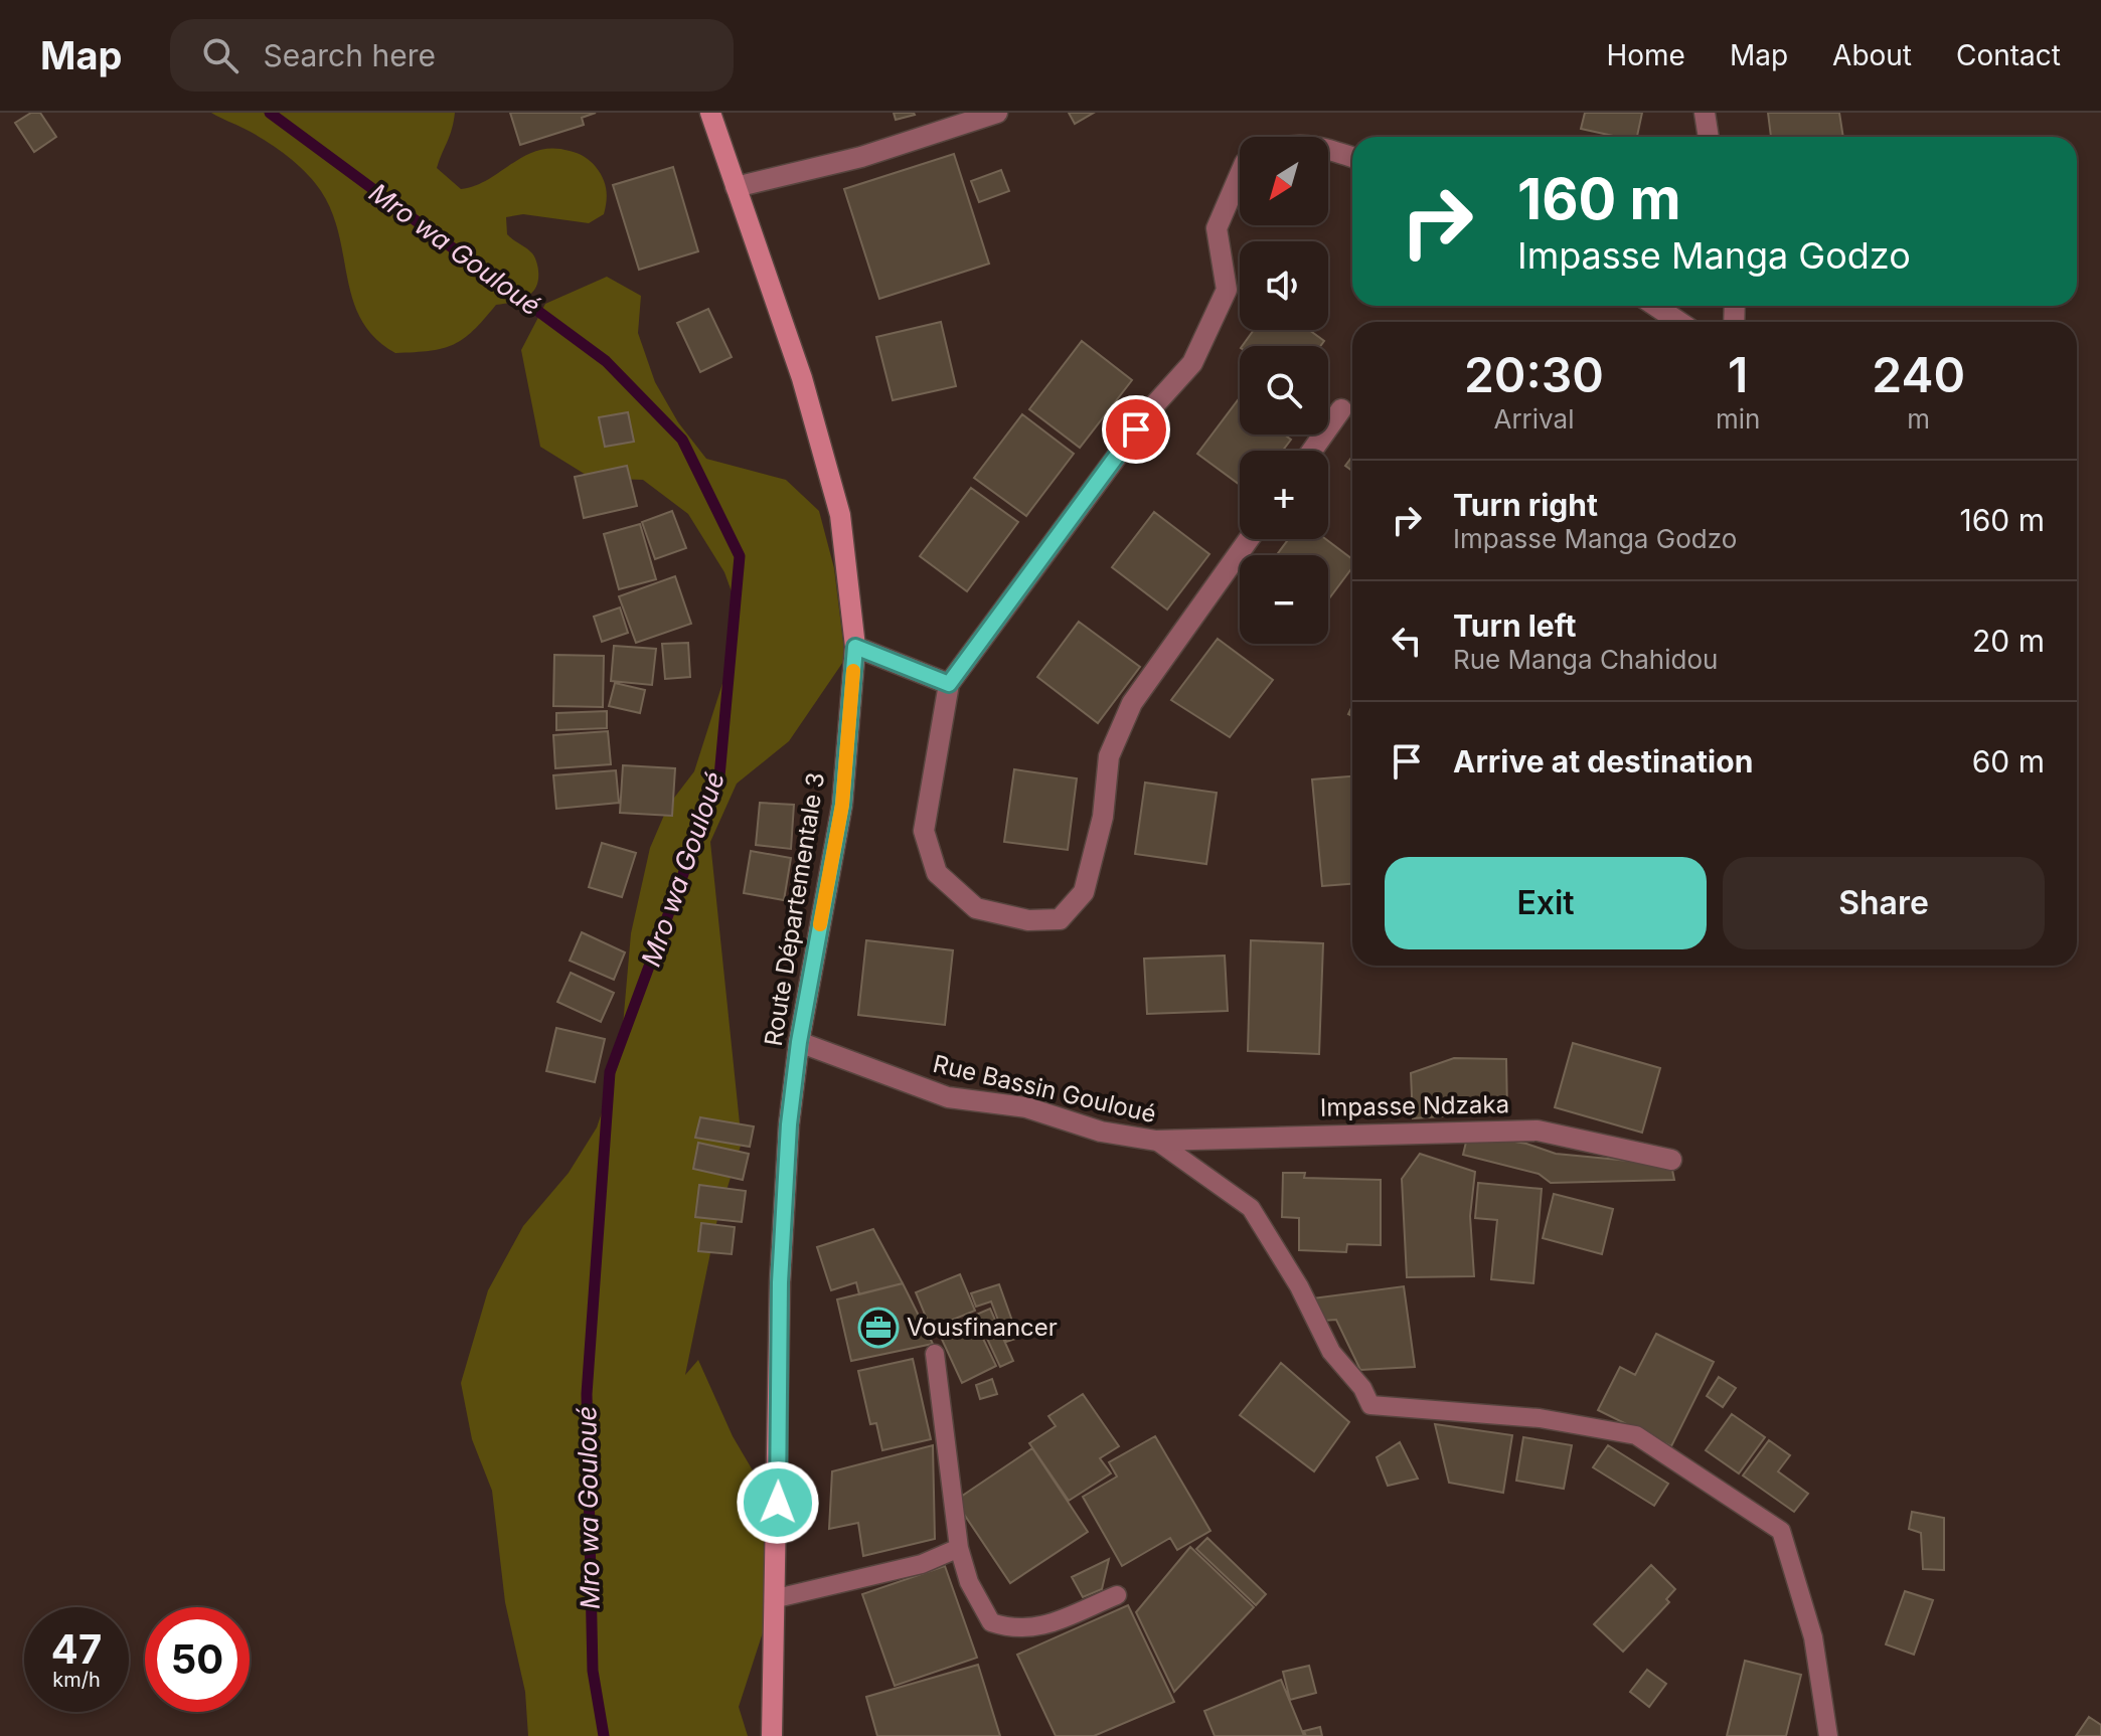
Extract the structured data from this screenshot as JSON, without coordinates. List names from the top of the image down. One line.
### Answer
{"streets":{"main road":["Route Départementale 3"],"street":["Rue Bassin Gouloué","Impasse Ndzaka"]},"crossings":[["Route Départementale 3","Rue Bassin Gouloué"],["Rue Bassin Gouloué","Impasse Ndzaka"]],"water":["Mro wa Gouloué"],"places":{"office":["Vousfinancer"]},"north":"bottom left","page":{"header":"Map","search":"Search here","nav":["Home","Map","About","Contact"],"map_buttons":["+","−"],"turn":["160 m","Impasse Manga Godzo"],"eta":["20:30","Arrival","1","min","240","m"],"list":[{"name":"Turn right","note":"Impasse Manga Godzo","value":"160 m"},{"name":"Turn left","note":"Rue Manga Chahidou","value":"20 m"},{"name":"Arrive at destination","value":"60 m"}],"buttons":["Exit","Share"],"speed":"47 km/h","limit":"50"}}
